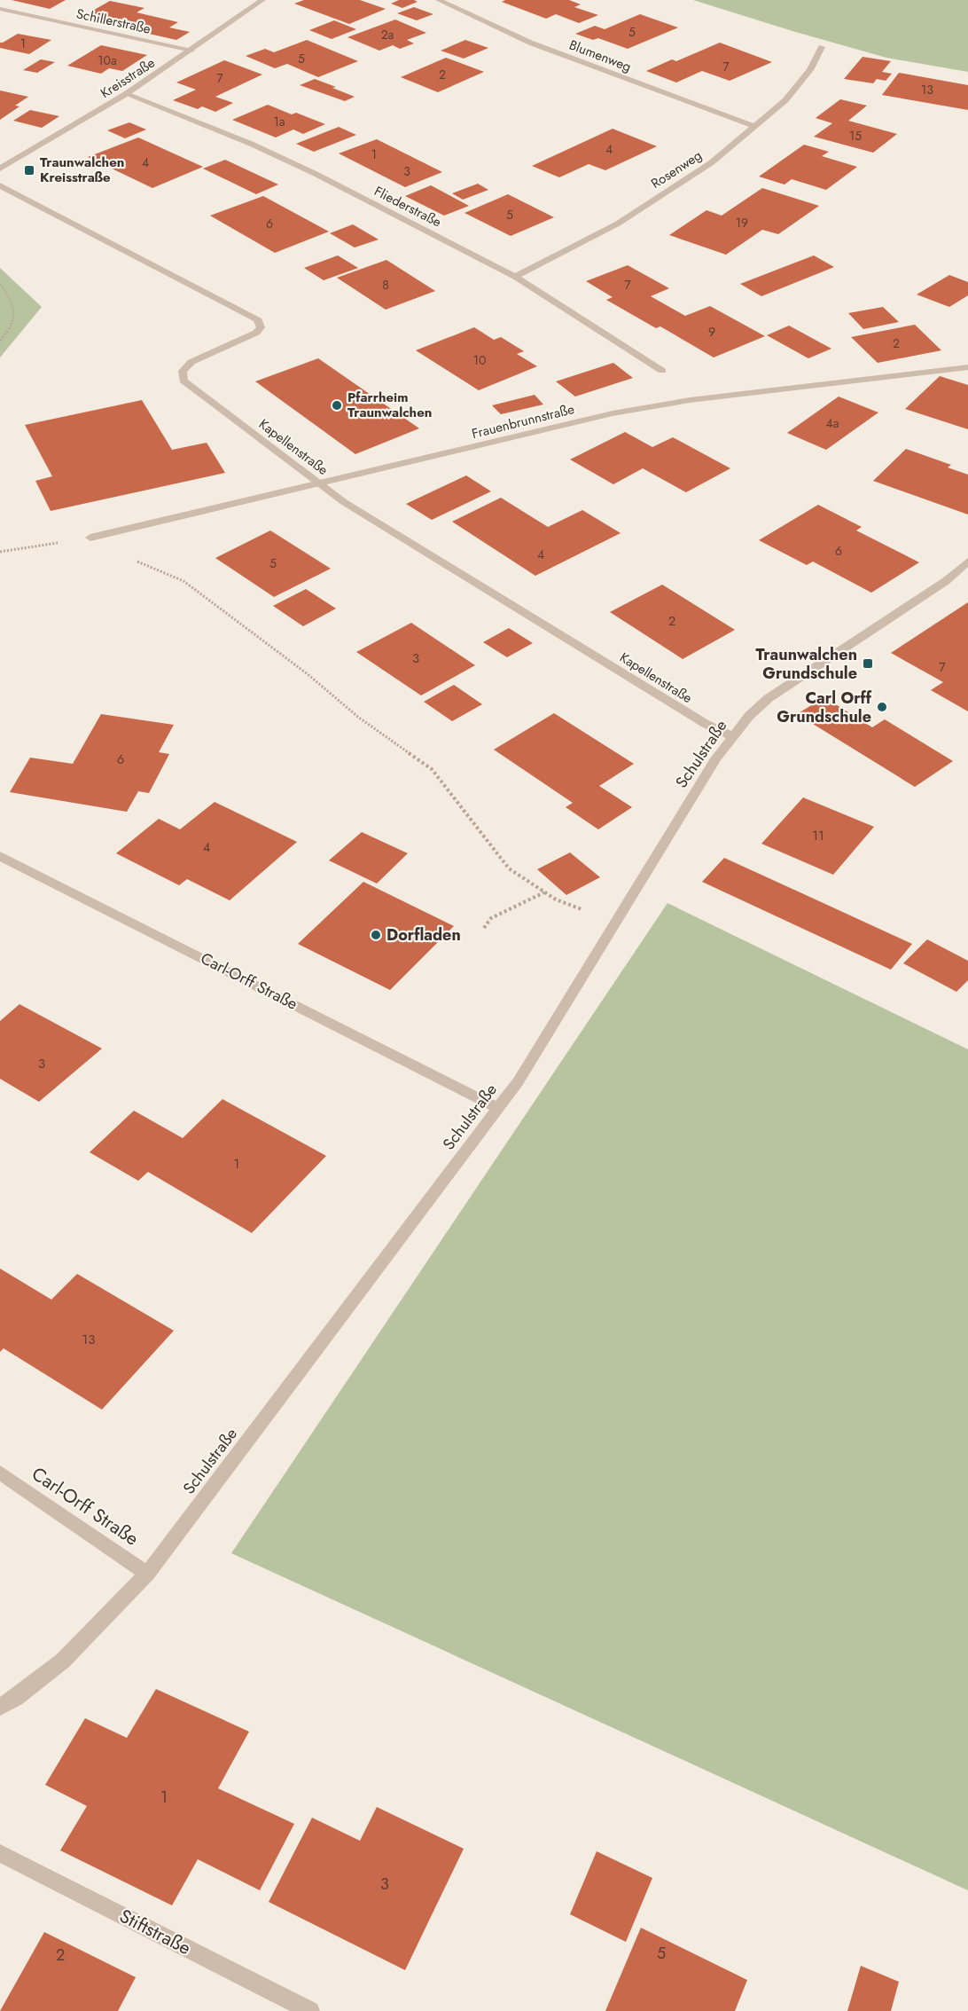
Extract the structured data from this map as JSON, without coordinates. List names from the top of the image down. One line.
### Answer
{"streets":{"street":["Schillerstraße","Blumenweg","Kreisstraße","Rosenweg","Fliederstraße","Frauenbrunnstraße","Kapellenstraße","Schulstraße","Carl-Orff Straße","Stiftstraße"]},"crossings":[["Schillerstraße","Kreisstraße"],["Blumenweg","Rosenweg"],["Kreisstraße","Fliederstraße"],["Rosenweg","Fliederstraße"],["Frauenbrunnstraße","Kapellenstraße"],["Kapellenstraße","Schulstraße"],["Schulstraße","Carl-Orff Straße"]],"places":{"transit":["Traunwalchen Kreisstraße","Traunwalchen Grundschule"],"other":["Pfarrheim Traunwalchen","Carl Orff Grundschule","Dorfladen"]},"house_numbers":["5","2a","1","5","10a","7","2","7","13","1a","15","4","1","4","3","5","19","6","8","7","9","2","10","4a","6","4","5","2","3","7","6","11","4","3","1","13","1","3","5","2"]}
